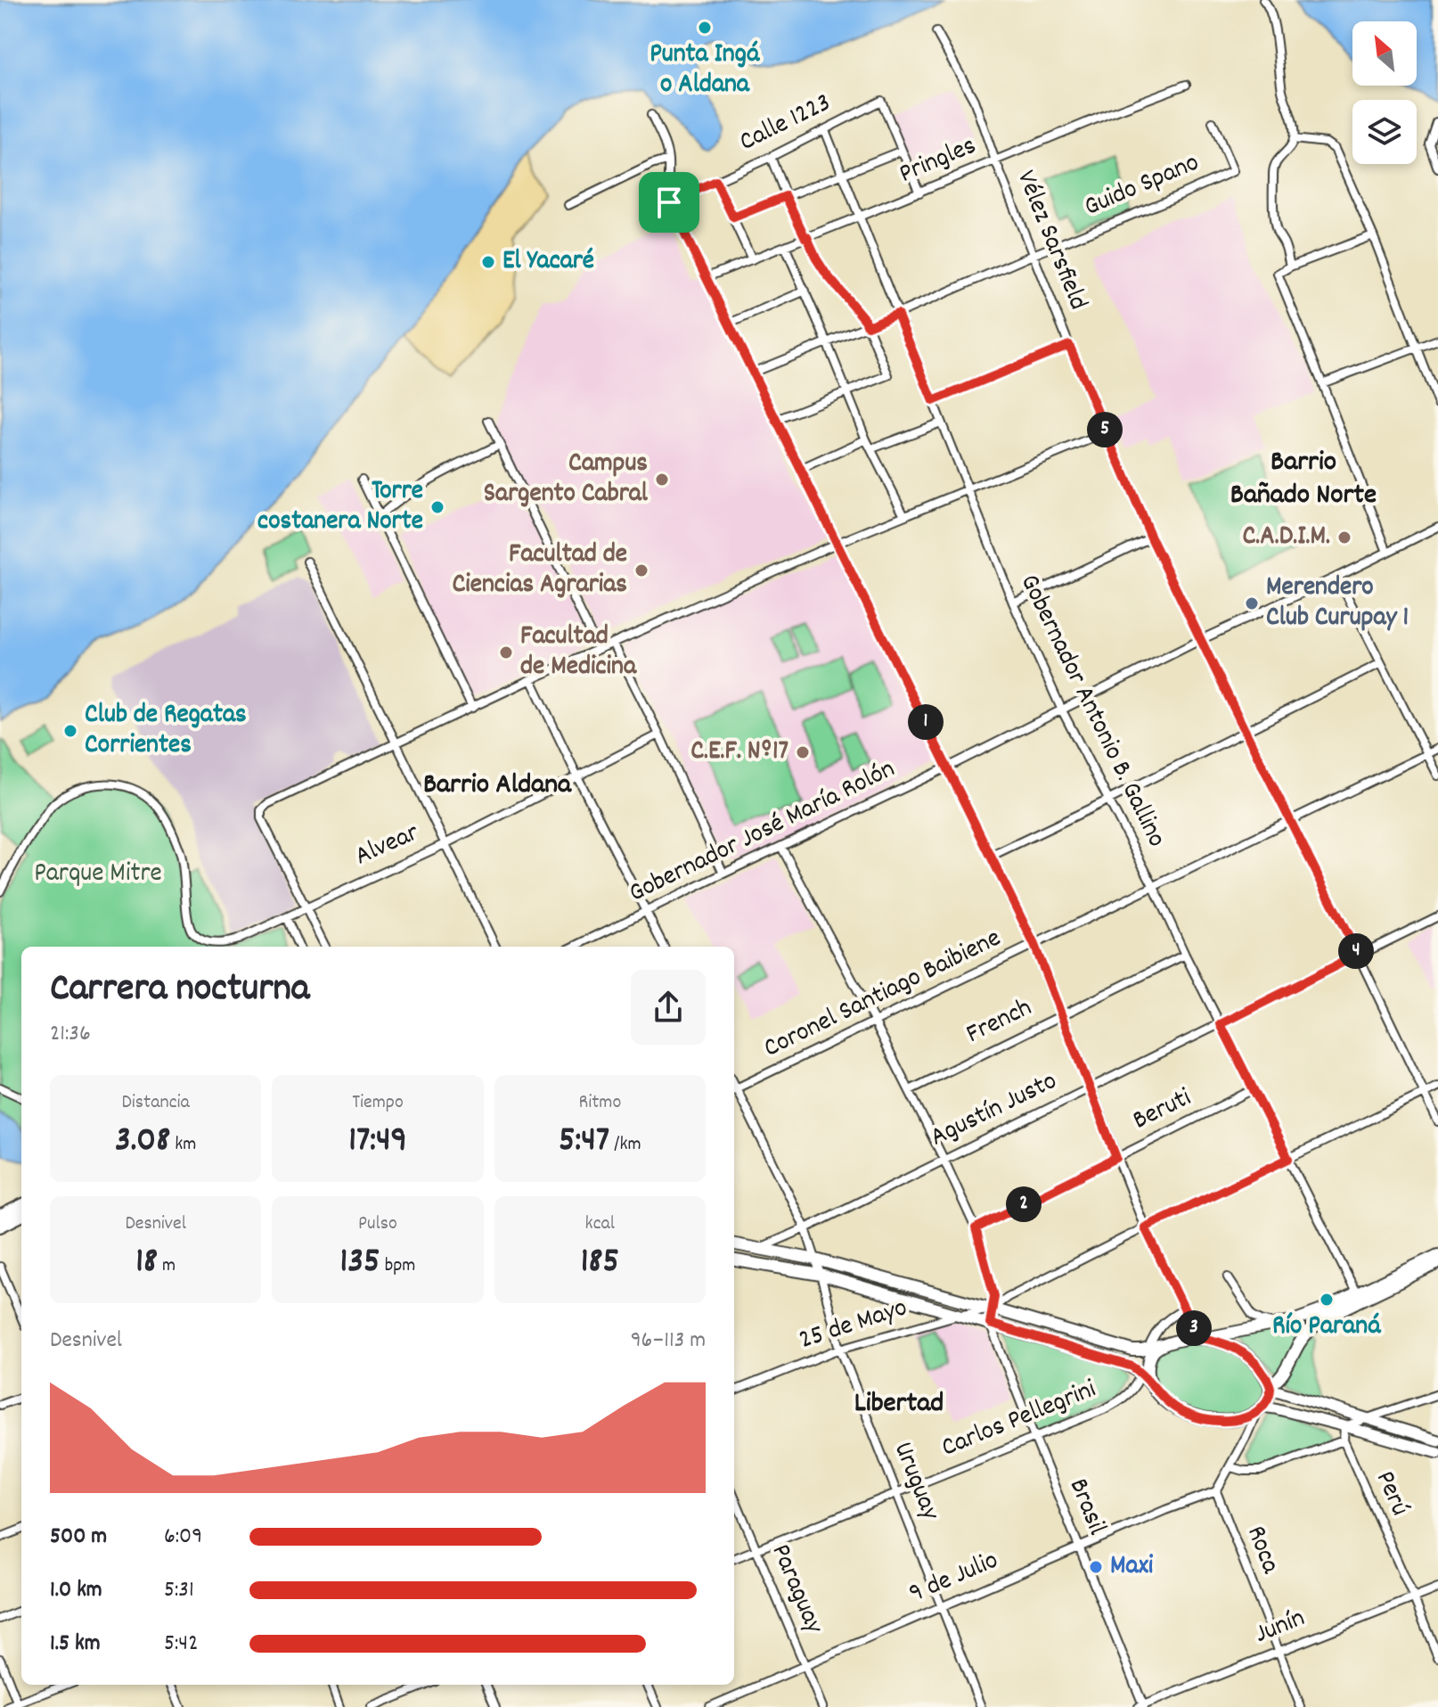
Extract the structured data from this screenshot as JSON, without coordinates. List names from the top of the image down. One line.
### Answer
{"streets":{"street":["Calle 1223","Pringles","Guido Spano","Vélez Sarsfield","Gobernador Antonio B. Gallino","Gobernador José María Rolón","Alvear","Coronel Santiago Baibiene","French","Agustín Justo","Beruti","25 de Mayo","Carlos Pellegrini","Uruguay","Perú","Brasil","Roca","9 de Julio","Paraguay","Junín"]},"crossings":[["Calle 1223","Gobernador Antonio B. Gallino"],["Pringles","Vélez Sarsfield"],["Pringles","Gobernador Antonio B. Gallino"],["Guido Spano","Vélez Sarsfield"],["Guido Spano","Gobernador Antonio B. Gallino"],["Vélez Sarsfield","Gobernador José María Rolón"],["Vélez Sarsfield","Coronel Santiago Baibiene"],["Vélez Sarsfield","Agustín Justo"],["Gobernador Antonio B. Gallino","Gobernador José María Rolón"],["Gobernador Antonio B. Gallino","Coronel Santiago Baibiene"],["Gobernador Antonio B. Gallino","French"],["Gobernador Antonio B. Gallino","Agustín Justo"],["Gobernador Antonio B. Gallino","Beruti"],["Agustín Justo","Uruguay"],["25 de Mayo","Uruguay"],["Carlos Pellegrini","Uruguay"],["Carlos Pellegrini","Brasil"],["Carlos Pellegrini","Paraguay"],["Uruguay","9 de Julio"],["Perú","Junín"],["Brasil","9 de Julio"],["Brasil","Junín"],["Roca","9 de Julio"],["Roca","Junín"],["9 de Julio","Paraguay"]],"districts":["Barrio Bañado Norte","Barrio Aldana","Libertad"],"parks":["Parque Mitre"],"places":["Punta Ingá o Aldana","El Yacaré","Campus Sargento Cabral","Torre costanera Norte","C.A.D.I.M.","Facultad de Ciencias Agrarias","Merendero Club Curupay 1","Facultad de Medicina","Club de Regatas Corrientes","C.E.F. Nº17","Río Paraná","Maxi"],"north":"top left","page":{"pins":["5","1","4","2","3"],"heading":["Carrera nocturna","21:36"],"stats":[["Distancia","3.08 km"],["Tiempo","17:49"],["Ritmo","5:47 /km"],["Desnivel","18 m"],["Pulso","135 bpm"],["kcal","185"]],"chart":["Desnivel","96–113 m"],"list":[{"name":"500 m","note":"6:09"},{"name":"1.0 km","note":"5:31"},{"name":"1.5 km","note":"5:42"}]}}
